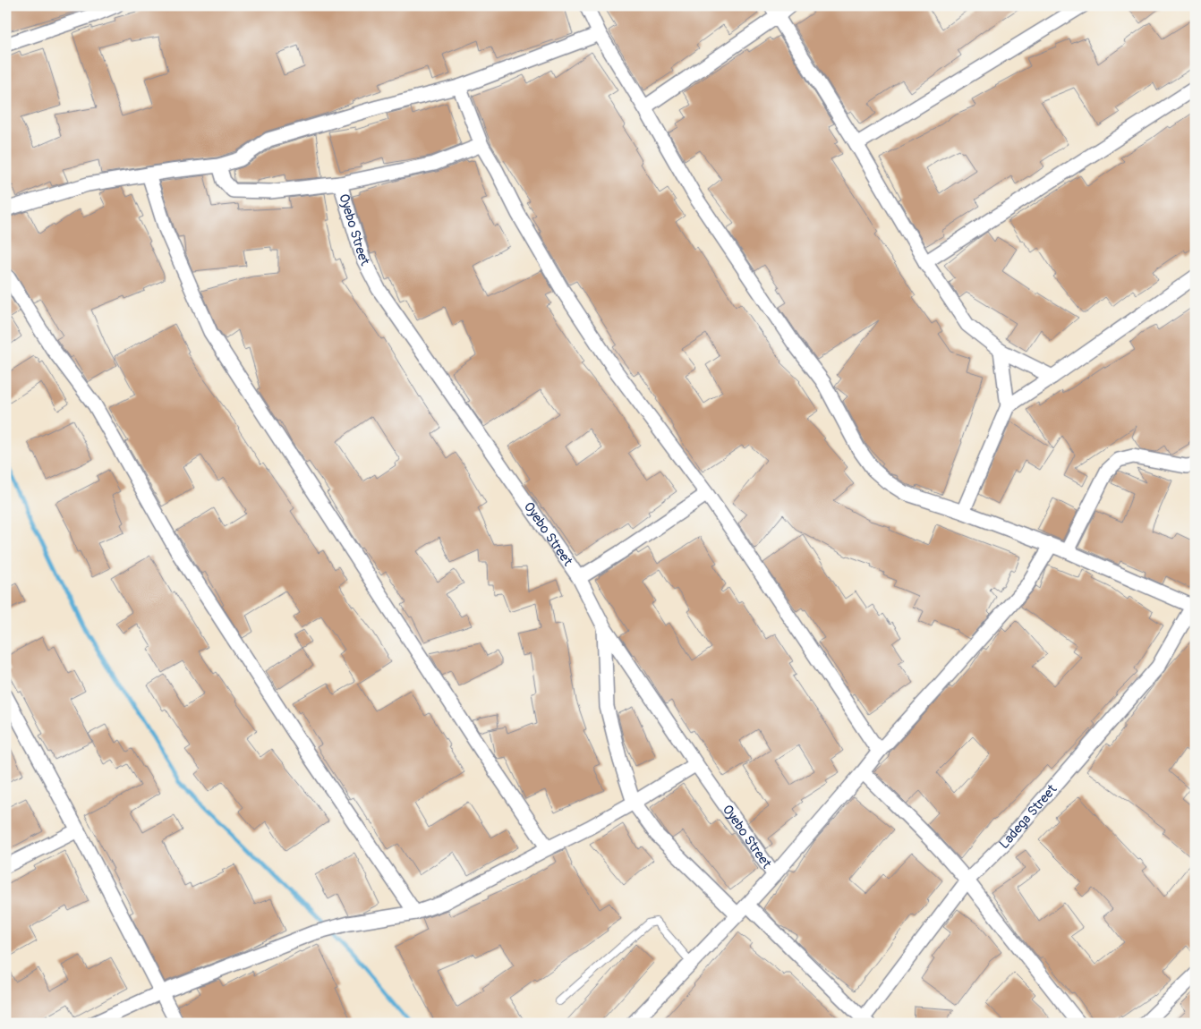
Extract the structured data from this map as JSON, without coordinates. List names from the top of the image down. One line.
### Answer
{"streets":{"street":["Oyebo Street","Ladega Street"]}}
